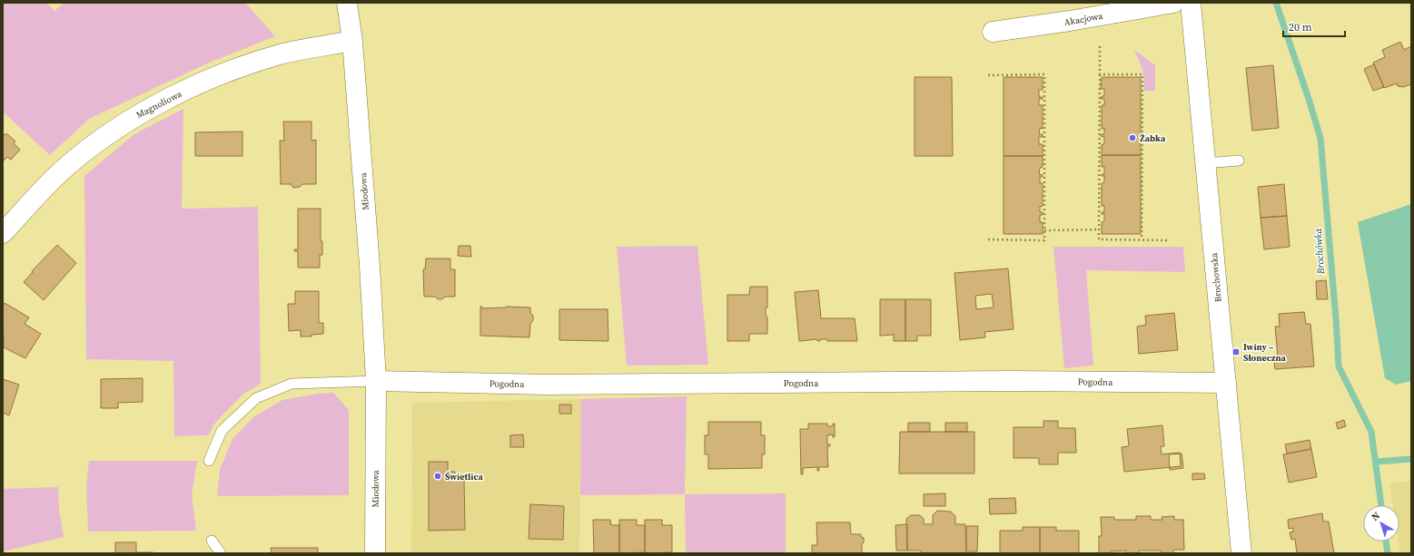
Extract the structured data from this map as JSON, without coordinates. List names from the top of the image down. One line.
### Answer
{"streets":{"street":["Akacjowa","Magnoliowa","Miodowa","Brochowska","Pogodna"]},"crossings":[["Magnoliowa","Miodowa"],["Miodowa","Pogodna"],["Brochowska","Pogodna"]],"water":["Brochówka"],"places":{"other":["Żabka","Świetlica"],"transit":["Iwiny – Słoneczna"]},"scale_bar":"20 m","north":"top left"}
